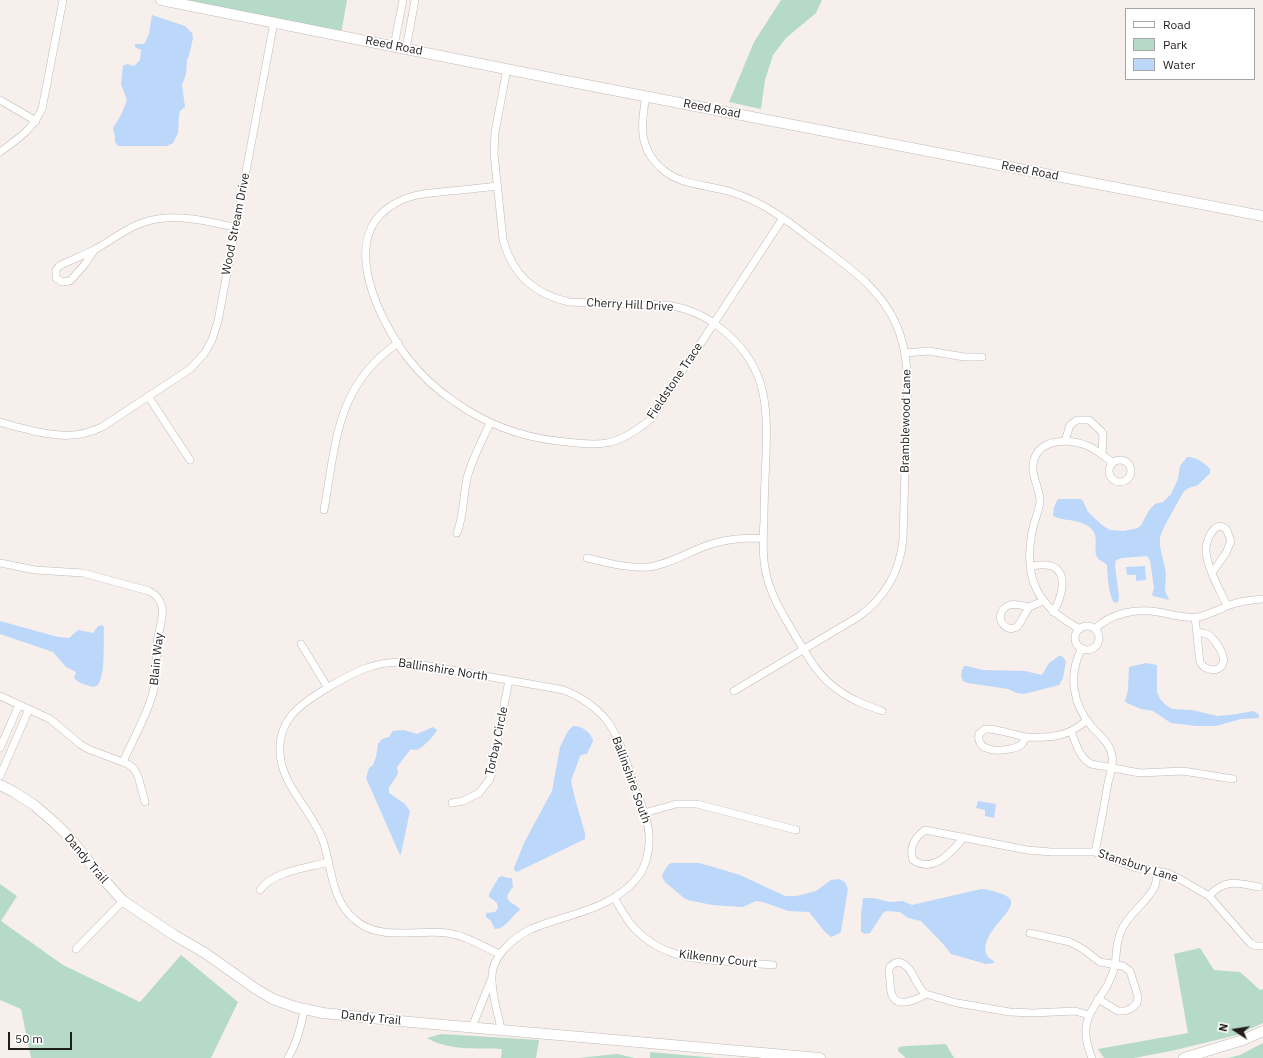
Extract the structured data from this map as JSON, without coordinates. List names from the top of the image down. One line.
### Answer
{"streets":{"main road":["Reed Road","Dandy Trail"],"street":["Wood Stream Drive","Cherry Hill Drive","Fieldstone Trace","Bramblewood Lane","Blain Way","Ballinshire North","Torbay Circle","Ballinshire South","Stansbury Lane","Kilkenny Court"]},"crossings":[["Reed Road","Wood Stream Drive"],["Reed Road","Cherry Hill Drive"],["Reed Road","Bramblewood Lane"],["Cherry Hill Drive","Fieldstone Trace"],["Cherry Hill Drive","Bramblewood Lane"],["Fieldstone Trace","Bramblewood Lane"],["Ballinshire North","Torbay Circle"],["Ballinshire North","Ballinshire South"],["Torbay Circle","Ballinshire South"],["Ballinshire South","Dandy Trail"],["Ballinshire South","Kilkenny Court"]],"legend":["Road","Park","Water"],"scale_bar":"50 m","north":"left"}
